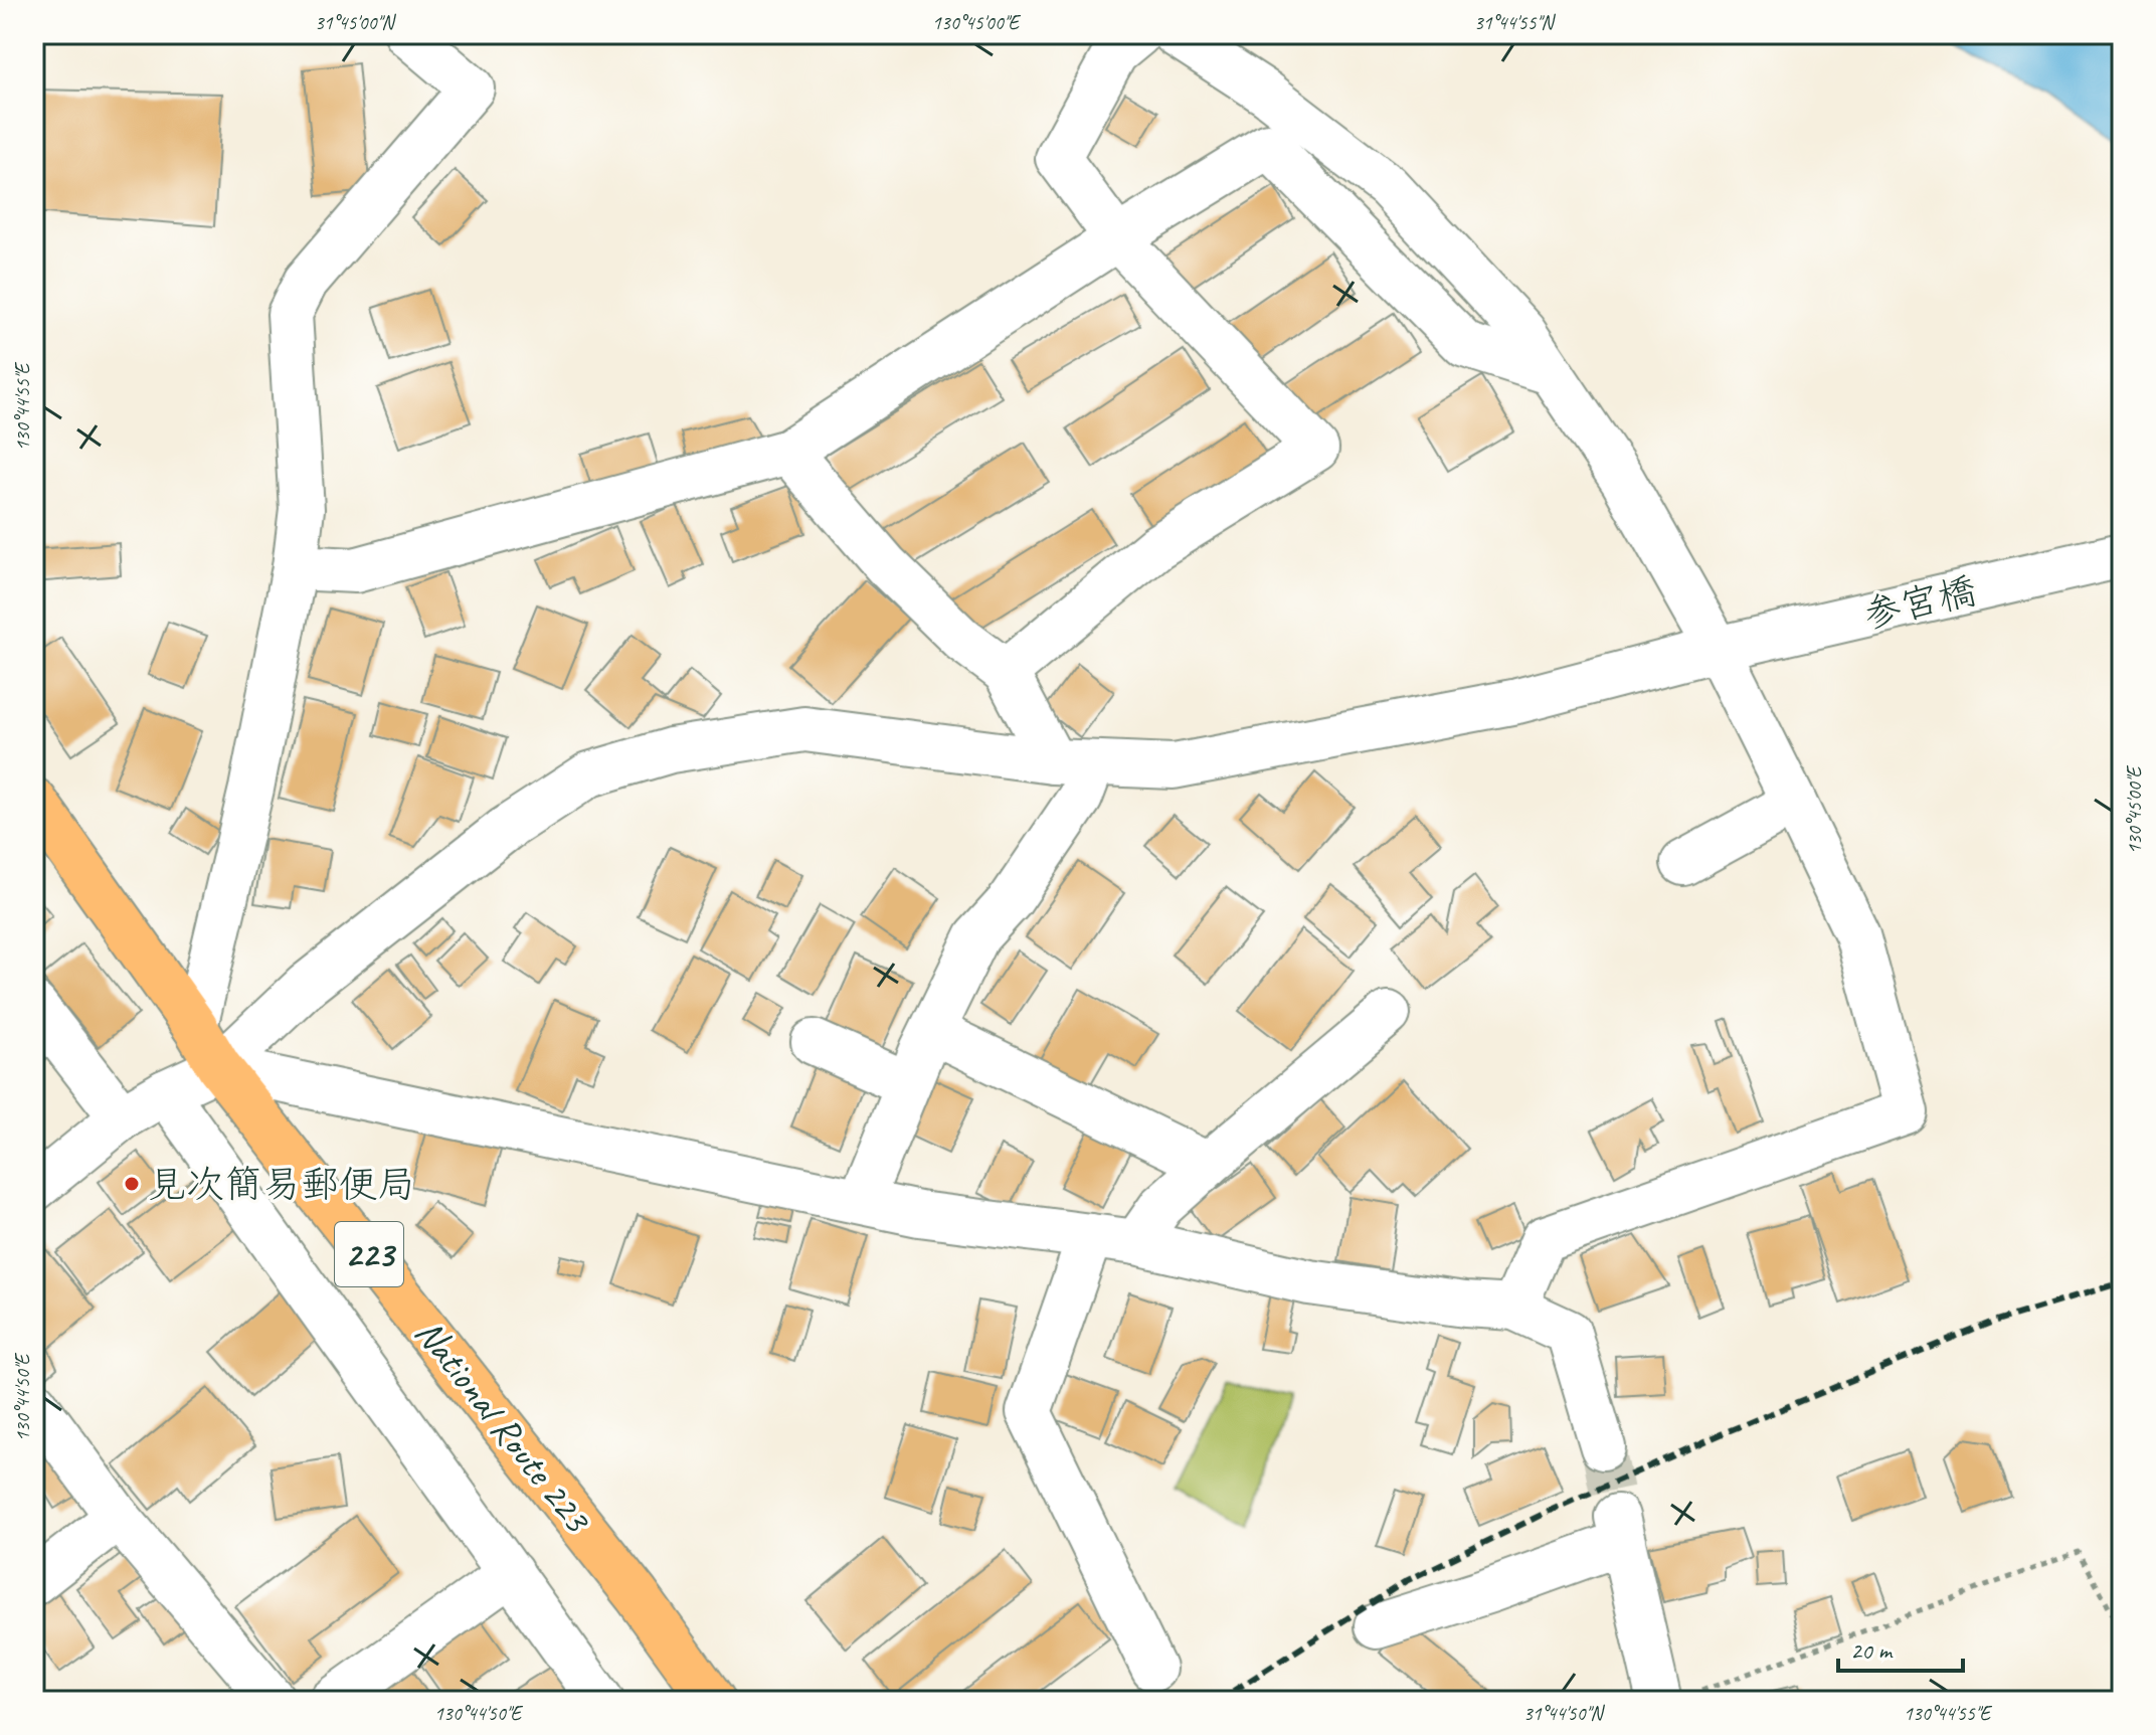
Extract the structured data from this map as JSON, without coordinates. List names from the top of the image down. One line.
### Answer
{"streets":{"highway":["223","National Route 223"],"street":["参宮橋"]},"crossings":[["参宮橋","National Route 223"]],"places":["見次簡易郵便局"],"scale_bar":"20 m","coordinates":["31°45'00\"N","130°45'00\"E","31°44'55\"N","130°44'55\"E","130°44'50\"E","31°44'50\"N"]}
